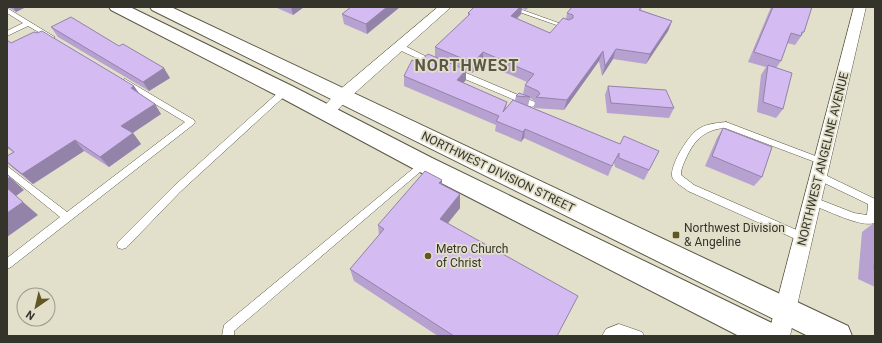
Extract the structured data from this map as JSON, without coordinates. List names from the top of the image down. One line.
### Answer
{"streets":{"main road":["NORTHWEST DIVISION STREET"],"street":["NORTHWEST ANGELINE AVENUE"]},"crossings":[["NORTHWEST ANGELINE AVENUE","NORTHWEST DIVISION STREET"]],"districts":["NORTHWEST"],"places":{"transit":["Northwest Division & Angeline"],"other":["Metro Church of Christ"]},"north":"bottom left"}
